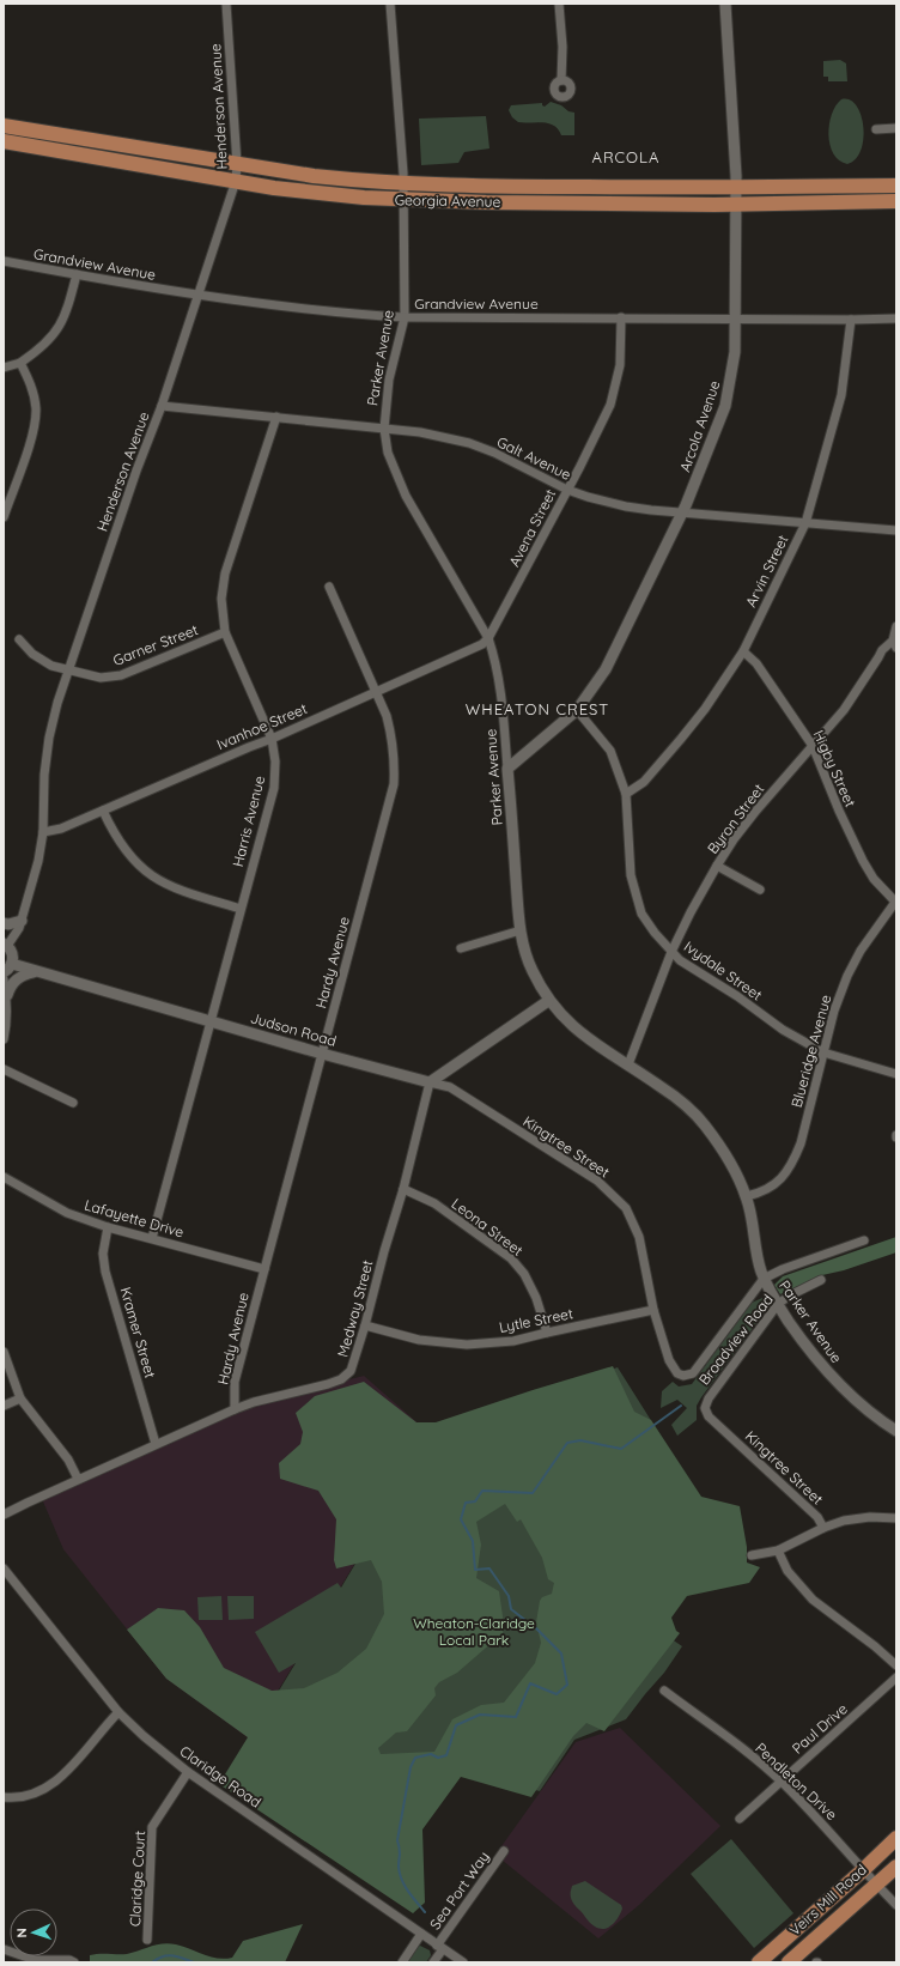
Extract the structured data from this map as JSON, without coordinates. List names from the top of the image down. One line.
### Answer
{"streets":{"main road":["Georgia Avenue","Veirs Mill Road"],"street":["Henderson Avenue","Grandview Avenue","Parker Avenue","Arcola Avenue","Galt Avenue","Avena Street","Arvin Street","Garner Street","Ivanhoe Street","Higby Street","Byron Street","Harris Avenue","Hardy Avenue","Ivydale Street","Judson Road","Blueridge Avenue","Kingtree Street","Lafayette Drive","Leona Street","Medway Street","Lytle Street","Kramer Street","Broadview Road","Paul Drive","Claridge Road","Pendleton Drive","Claridge Court","Sea Port Way"]},"crossings":[["Henderson Avenue","Georgia Avenue"],["Henderson Avenue","Grandview Avenue"],["Henderson Avenue","Galt Avenue"],["Henderson Avenue","Garner Street"],["Henderson Avenue","Ivanhoe Street"],["Georgia Avenue","Parker Avenue"],["Georgia Avenue","Arcola Avenue"],["Grandview Avenue","Parker Avenue"],["Grandview Avenue","Arcola Avenue"],["Grandview Avenue","Avena Street"],["Grandview Avenue","Arvin Street"],["Parker Avenue","Arcola Avenue"],["Parker Avenue","Galt Avenue"],["Parker Avenue","Avena Street"],["Parker Avenue","Ivanhoe Street"],["Parker Avenue","Byron Street"],["Parker Avenue","Blueridge Avenue"],["Parker Avenue","Broadview Road"],["Arcola Avenue","Galt Avenue"],["Arcola Avenue","Ivydale Street"],["Galt Avenue","Avena Street"],["Galt Avenue","Arvin Street"],["Galt Avenue","Harris Avenue"],["Avena Street","Ivanhoe Street"],["Arvin Street","Higby Street"],["Arvin Street","Ivydale Street"],["Garner Street","Harris Avenue"],["Ivanhoe Street","Harris Avenue"],["Ivanhoe Street","Hardy Avenue"],["Higby Street","Byron Street"],["Higby Street","Blueridge Avenue"],["Byron Street","Ivydale Street"],["Harris Avenue","Judson Road"],["Harris Avenue","Lafayette Drive"],["Hardy Avenue","Judson Road"],["Hardy Avenue","Lafayette Drive"],["Hardy Avenue","Medway Street"],["Ivydale Street","Blueridge Avenue"],["Judson Road","Kingtree Street"],["Judson Road","Medway Street"],["Kingtree Street","Medway Street"],["Kingtree Street","Lytle Street"],["Kingtree Street","Broadview Road"],["Lafayette Drive","Kramer Street"],["Leona Street","Medway Street"],["Leona Street","Lytle Street"],["Medway Street","Lytle Street"],["Medway Street","Kramer Street"],["Paul Drive","Pendleton Drive"],["Claridge Road","Claridge Court"],["Claridge Road","Sea Port Way"],["Pendleton Drive","Veirs Mill Road"]],"districts":["ARCOLA","WHEATON CREST"],"parks":["Wheaton-Claridge Local Park"],"north":"left"}
